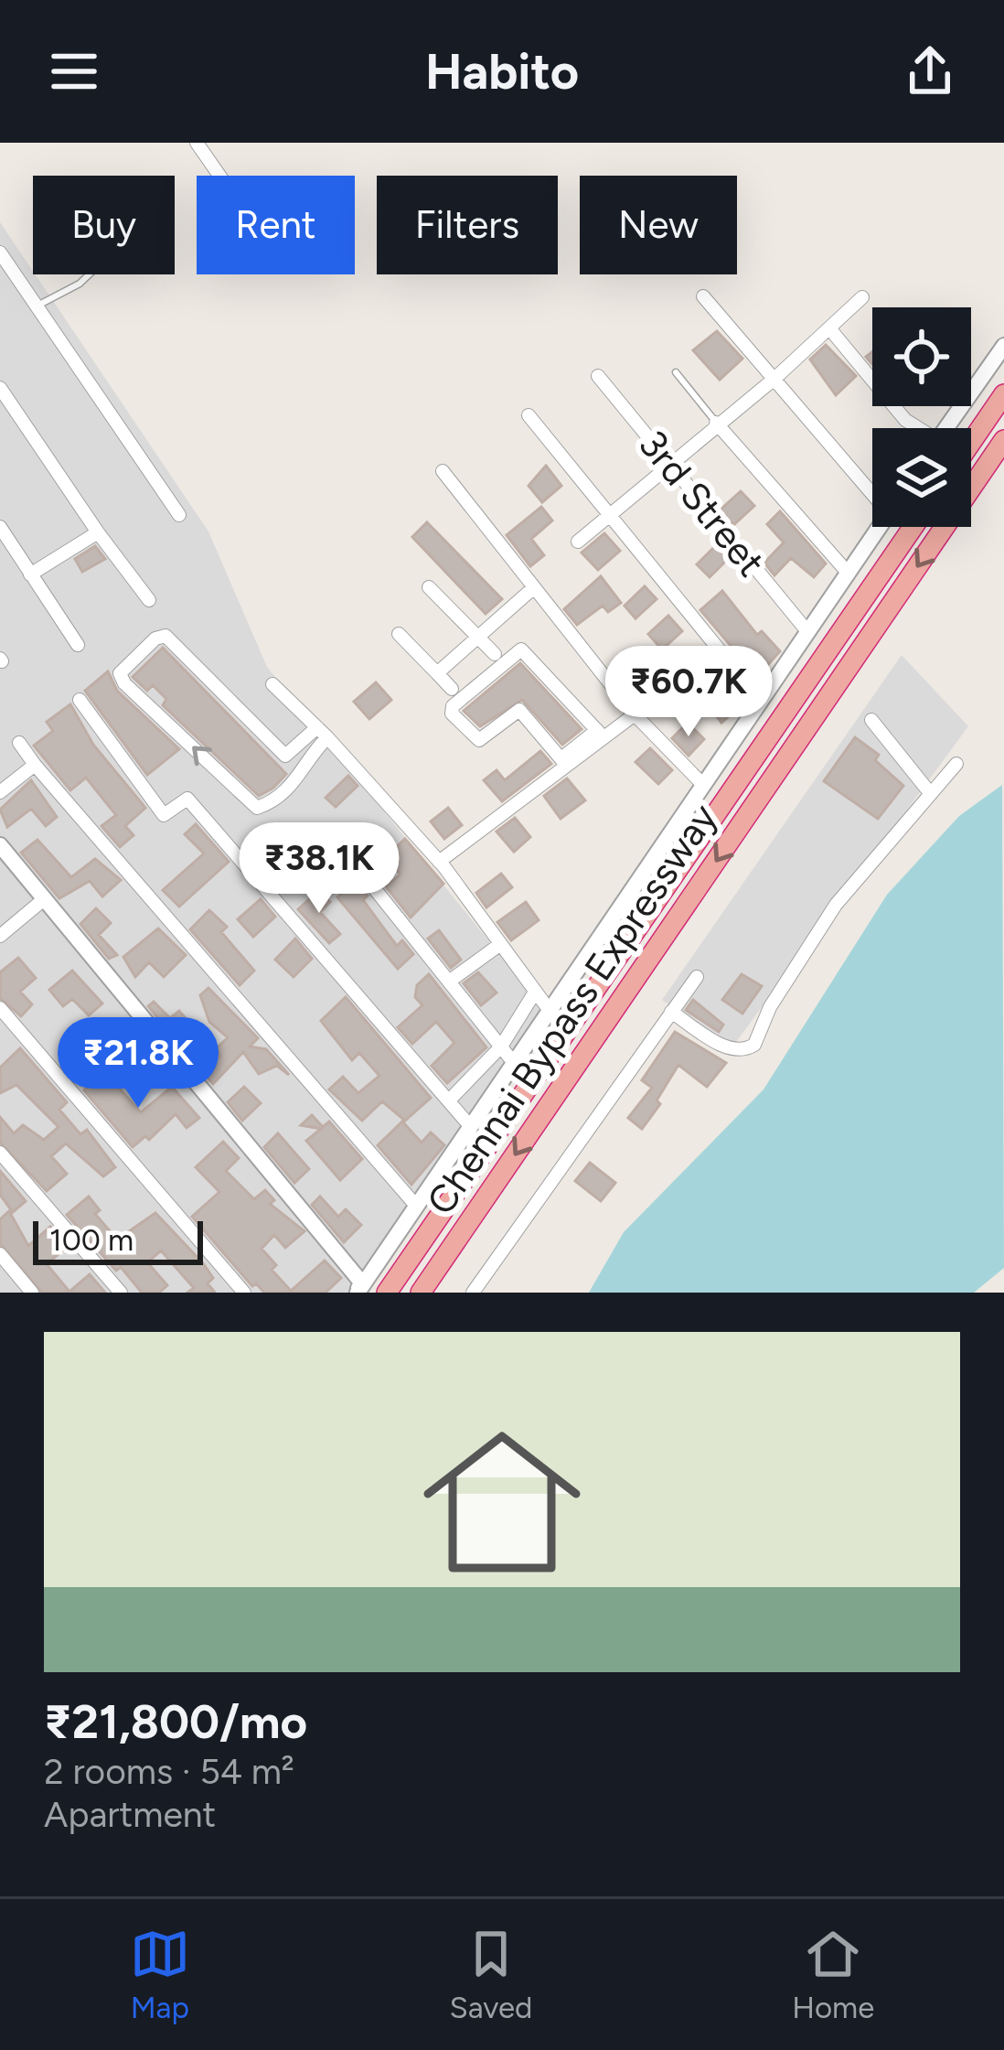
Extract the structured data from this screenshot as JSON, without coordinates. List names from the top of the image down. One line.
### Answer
{"streets":{"highway":["Chennai Bypass Expressway"],"street":["3rd Street"]},"scale_bar":"100 m","page":{"header":"Habito","chip":["Buy","Rent","Filters","New"],"price":["₹60.7K","₹38.1K","₹21.8K"],"scale":"100 m","list":[{"name":"₹21,800/mo","note":"2 rooms · 54 m² · Apartment"}],"tabs":["Map","Saved","Home"]}}
